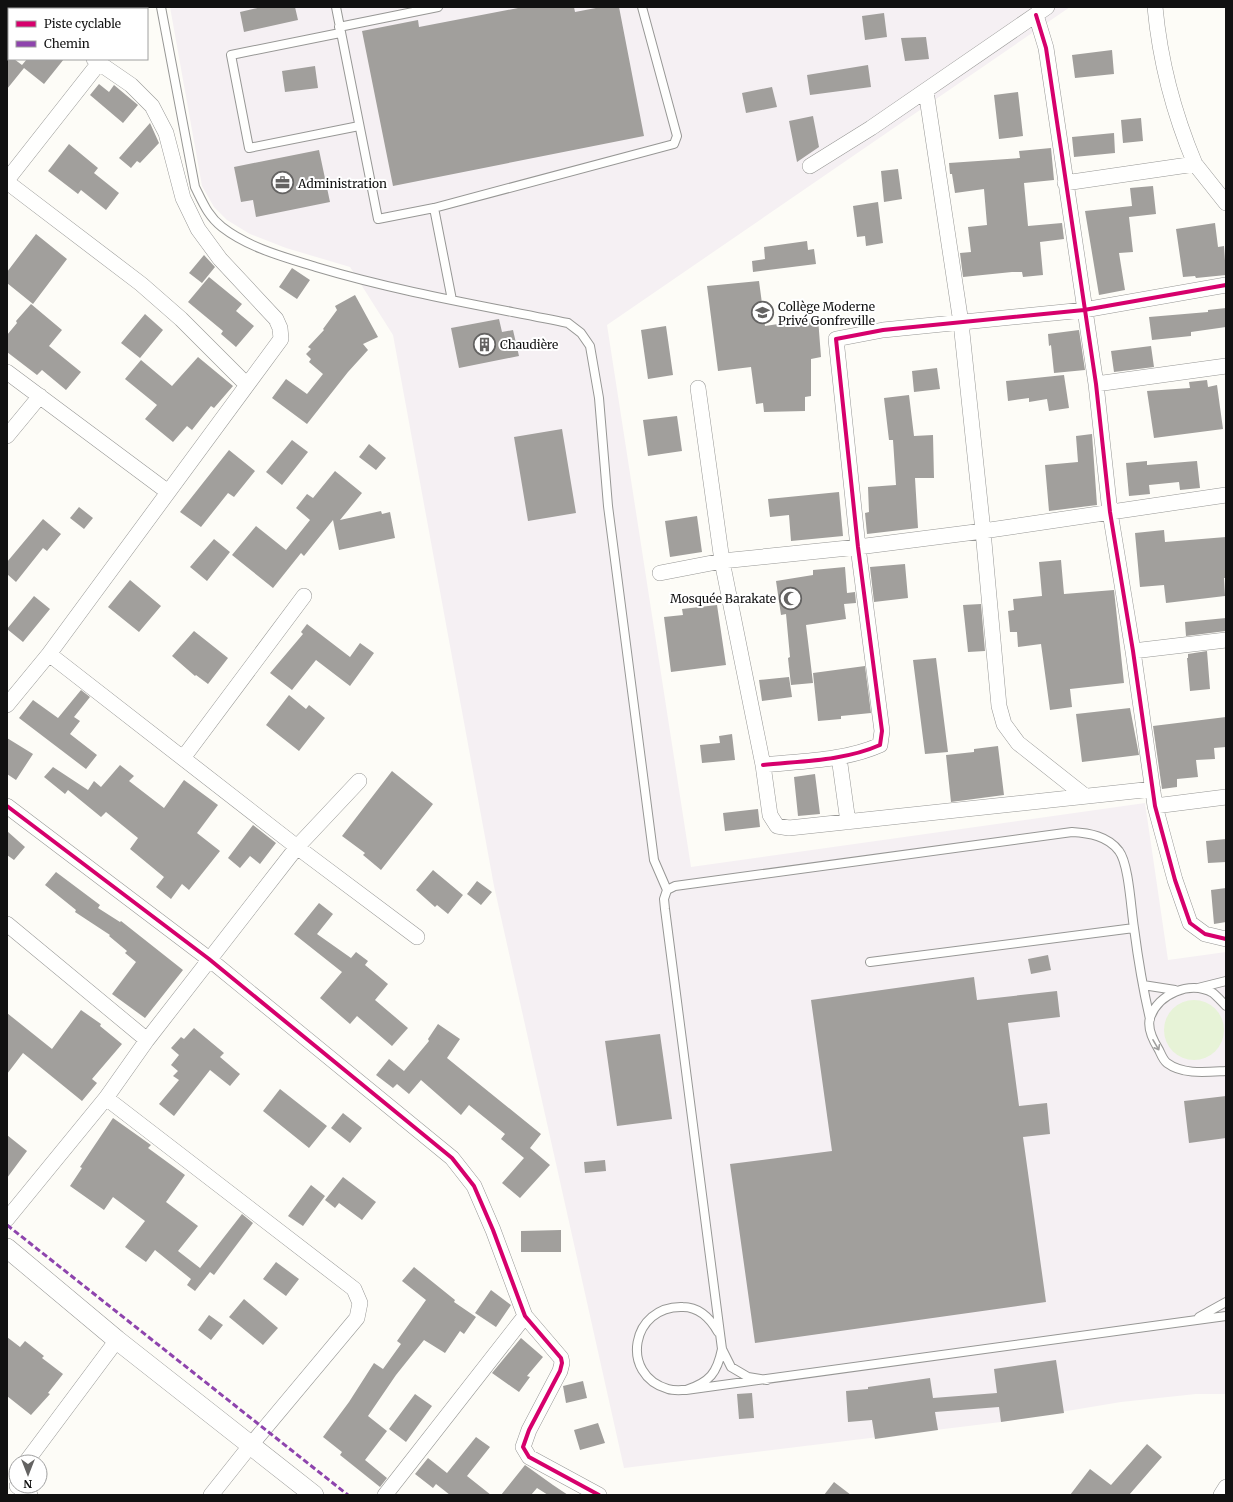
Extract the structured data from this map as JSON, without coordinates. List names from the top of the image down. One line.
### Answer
{"places":{"office":["Administration"],"school or university":["Collège Moderne Privé Gonfreville"],"building":["Chaudière"],"mosque":["Mosquée Barakate"]},"legend":["Piste cyclable","Chemin"],"north":"bottom"}
